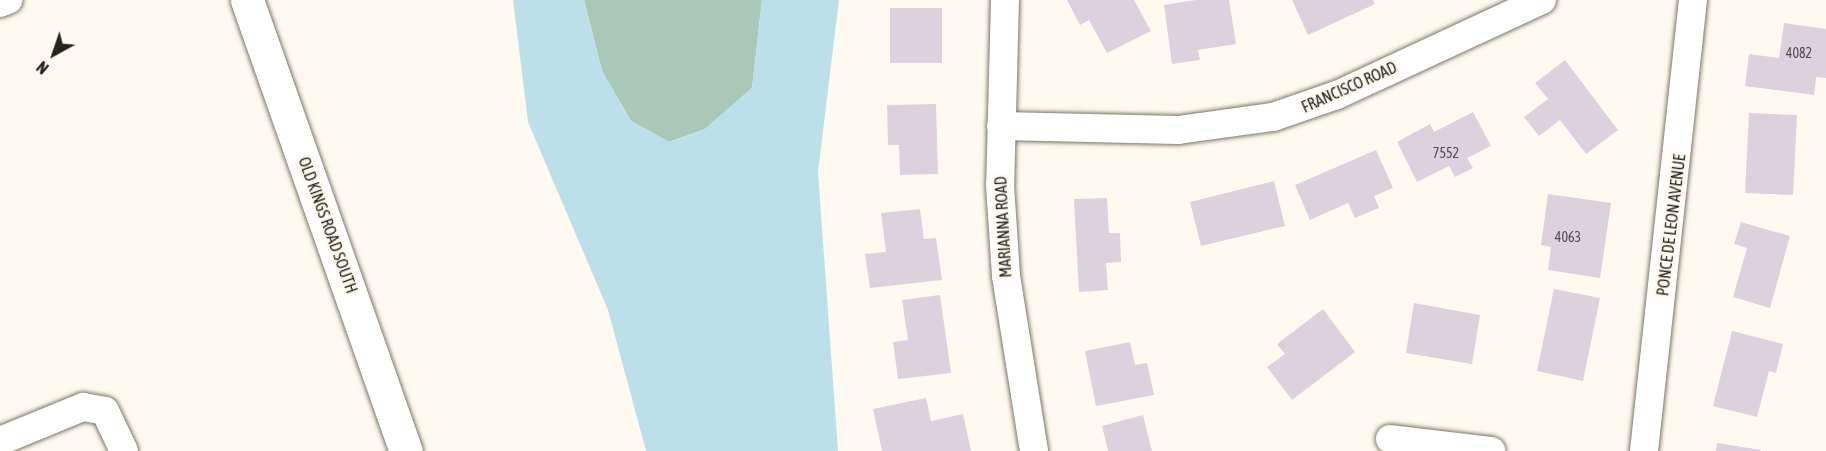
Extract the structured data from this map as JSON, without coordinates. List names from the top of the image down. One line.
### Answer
{"streets":{"street":["FRANCISCO ROAD","OLD KINGS ROAD SOUTH","PONCE DE LEON AVENUE","MARIANNA ROAD"]},"crossings":[["FRANCISCO ROAD","MARIANNA ROAD"]],"house_numbers":["4082","7552","4063"],"north":"bottom left"}
